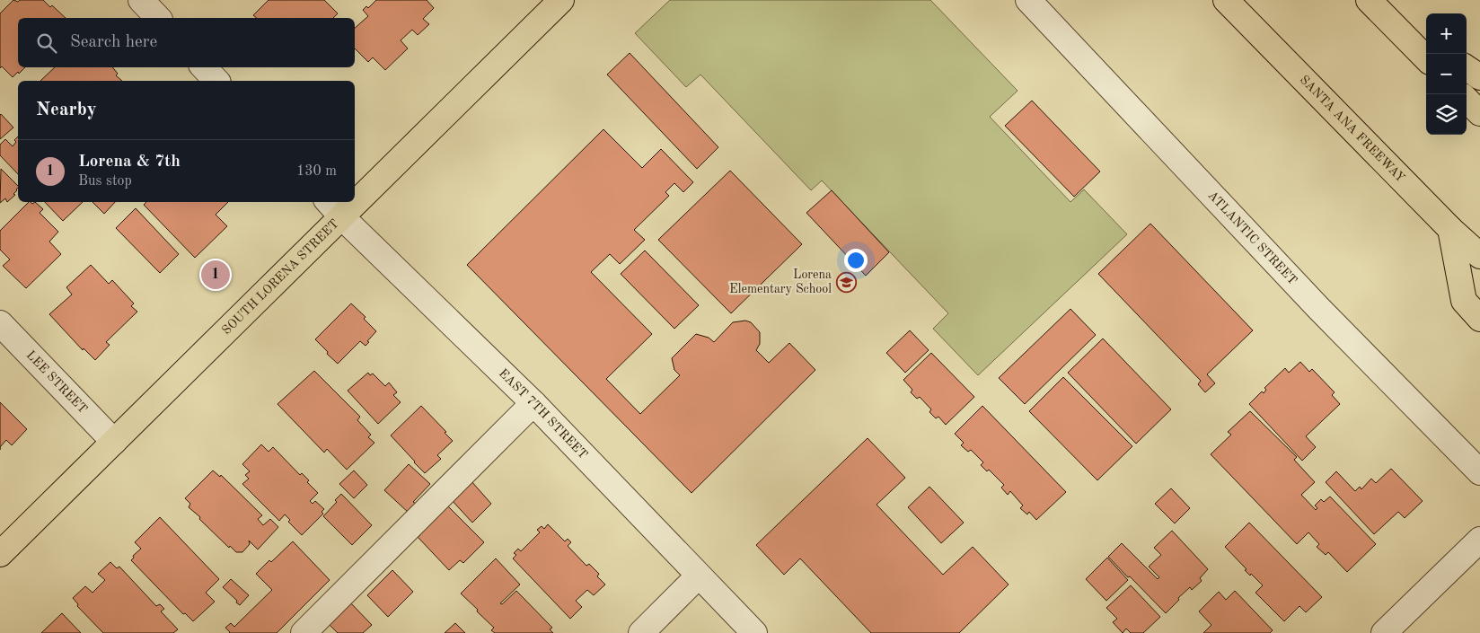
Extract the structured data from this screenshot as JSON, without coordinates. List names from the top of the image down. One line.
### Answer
{"streets":{"main road":["SANTA ANA FREEWAY","SOUTH LORENA STREET"],"street":["ATLANTIC STREET","LEE STREET","EAST 7TH STREET"]},"crossings":[["SOUTH LORENA STREET","LEE STREET"],["SOUTH LORENA STREET","EAST 7TH STREET"]],"places":{"school or university":["Lorena Elementary School"]},"page":{"map_buttons":["+","−"],"search":"Search here","heading":"Nearby","list":[{"mark":"1","name":"Lorena & 7th","note":"Bus stop","value":"130 m"}],"pins":"1"}}
